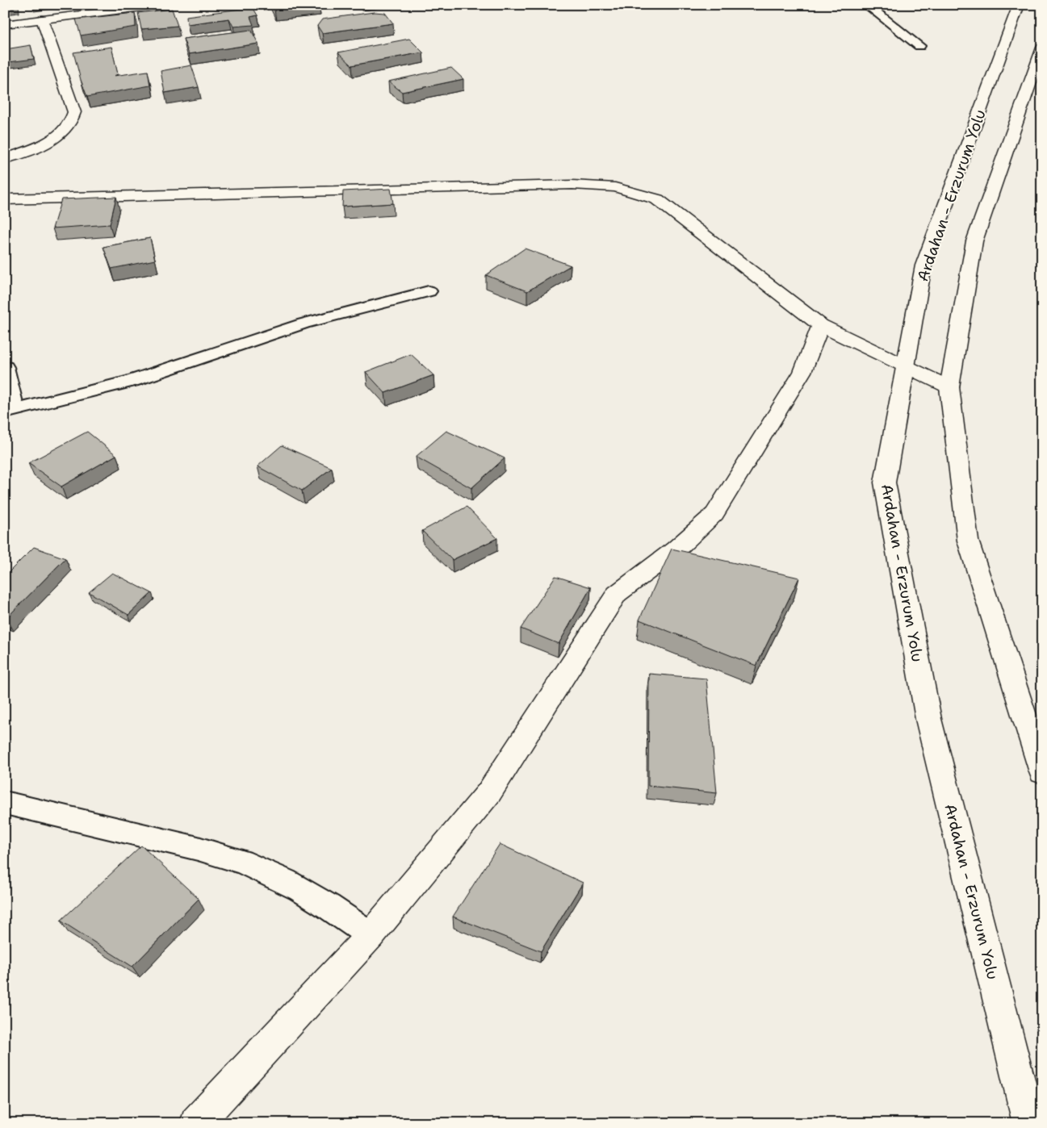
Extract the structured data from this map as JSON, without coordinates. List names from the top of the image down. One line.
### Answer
{"streets":{"main road":["Ardahan - Erzurum Yolu"]}}
